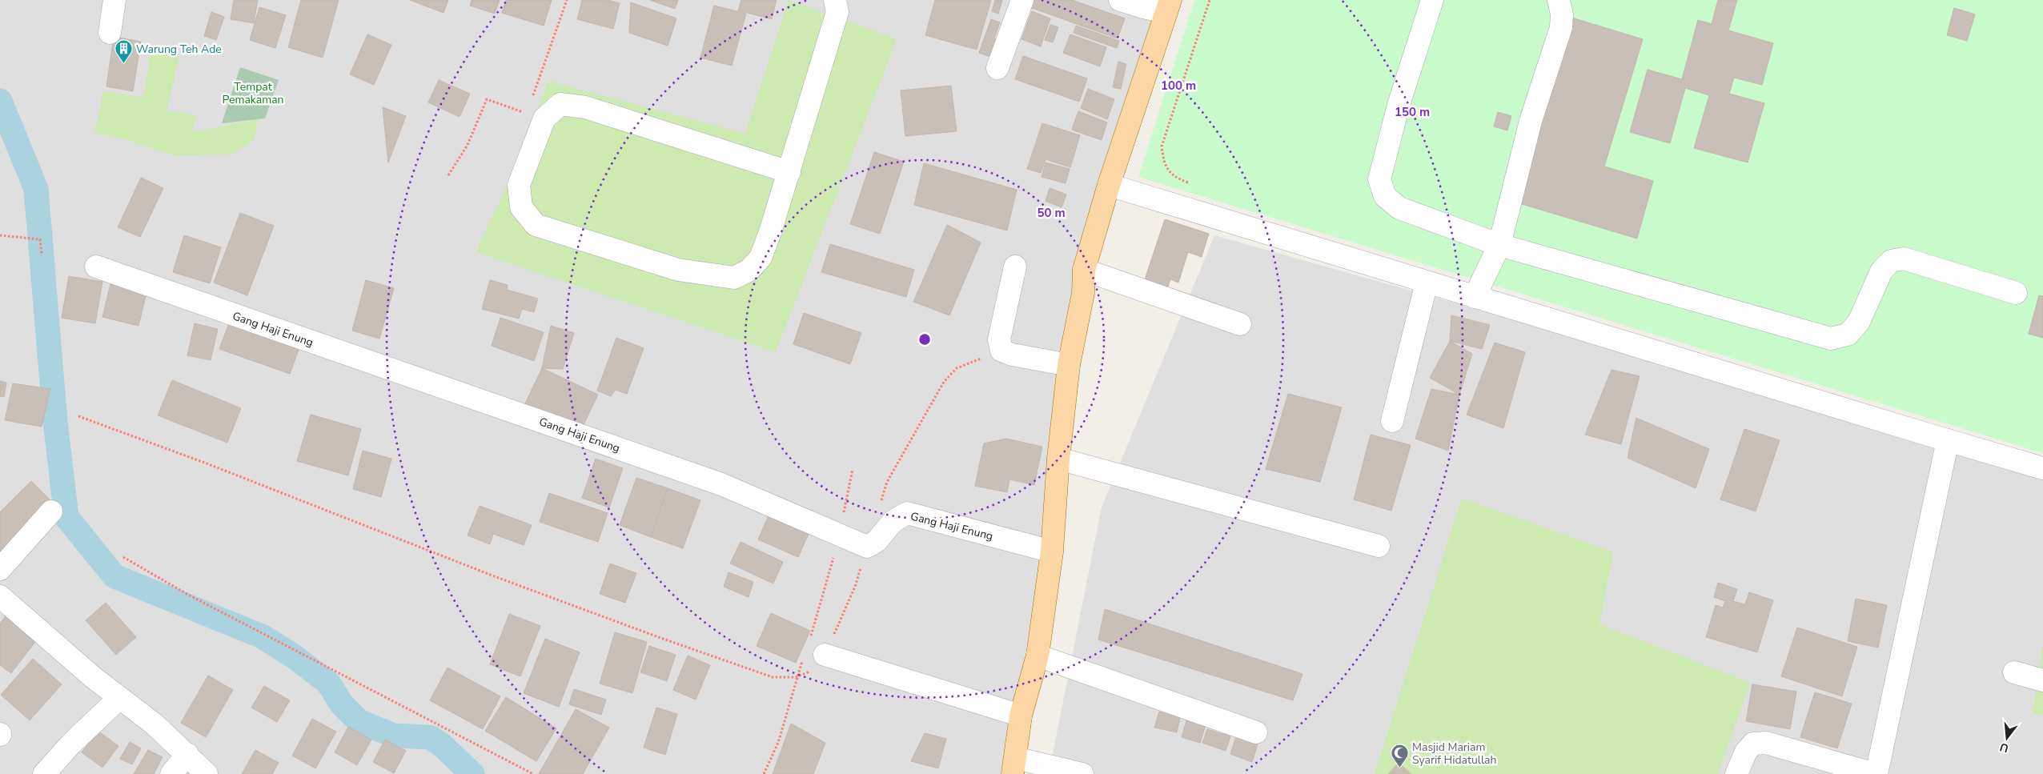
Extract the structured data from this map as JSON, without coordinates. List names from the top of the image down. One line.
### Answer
{"streets":{"street":["Gang Haji Enung"]},"parks":["Tempat Pemakaman"],"places":{"building":["Warung Teh Ade"],"mosque":["Masjid Mariam Syarif Hidatullah"]},"north":"bottom","rings":["100 m","150 m","50 m"]}
